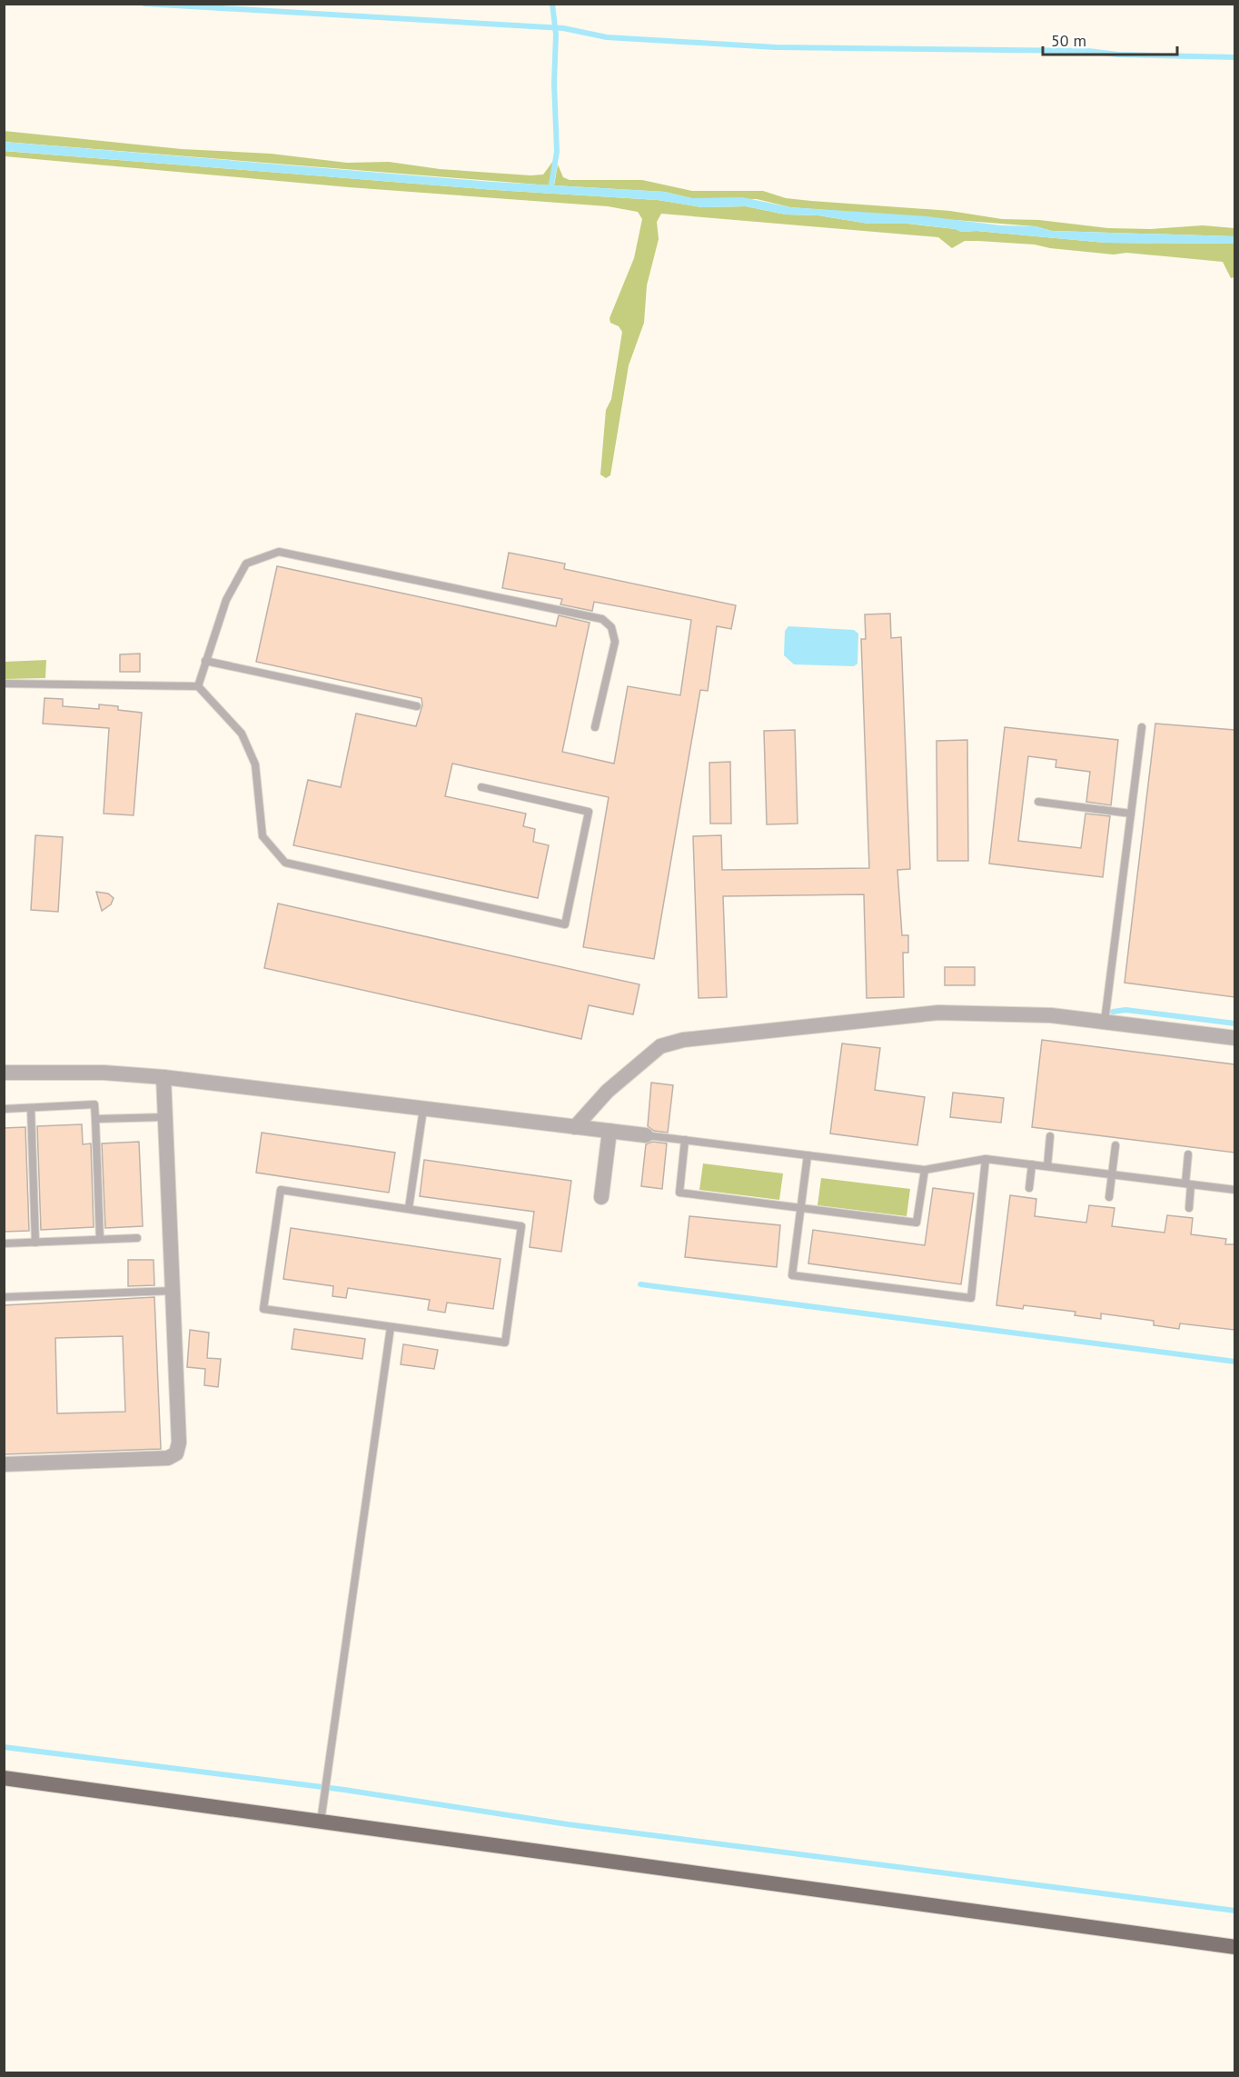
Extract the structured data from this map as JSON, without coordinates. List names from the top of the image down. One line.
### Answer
{"scale_bar":"50 m"}
